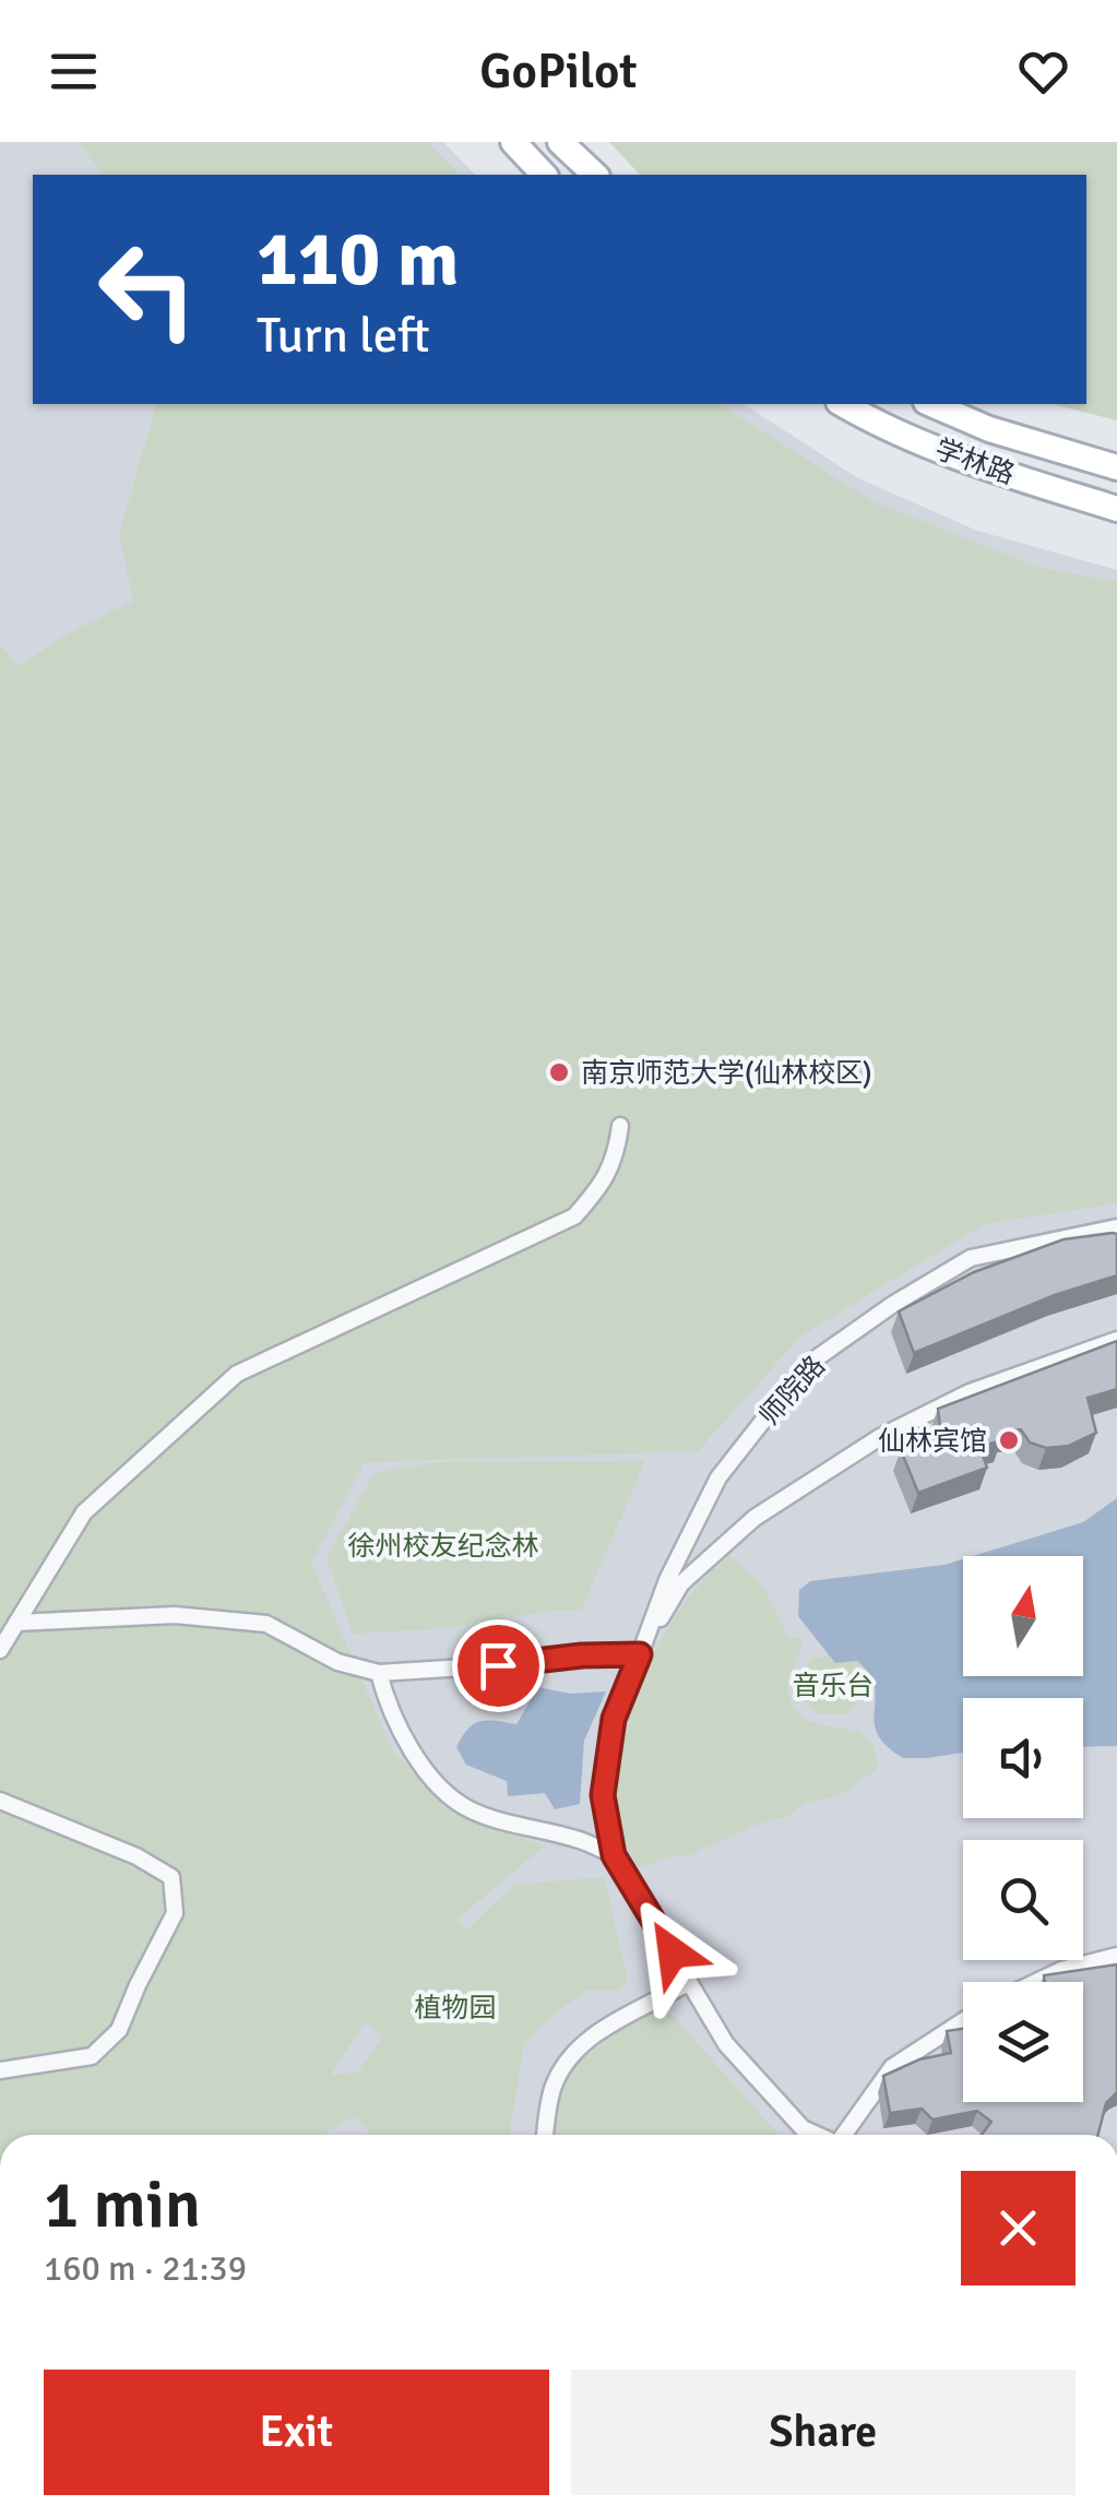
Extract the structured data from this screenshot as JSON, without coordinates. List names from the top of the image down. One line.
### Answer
{"streets":{"main road":["学林路"],"street":["师院路"]},"parks":["徐州校友纪念林","音乐台","植物园"],"places":["南京师范大学(仙林校区)","仙林宾馆"],"north":"top","page":{"header":"GoPilot","turn":["110 m","Turn left"],"heading":["1 min","160 m · 21:39"],"buttons":["Exit","Share"]}}
